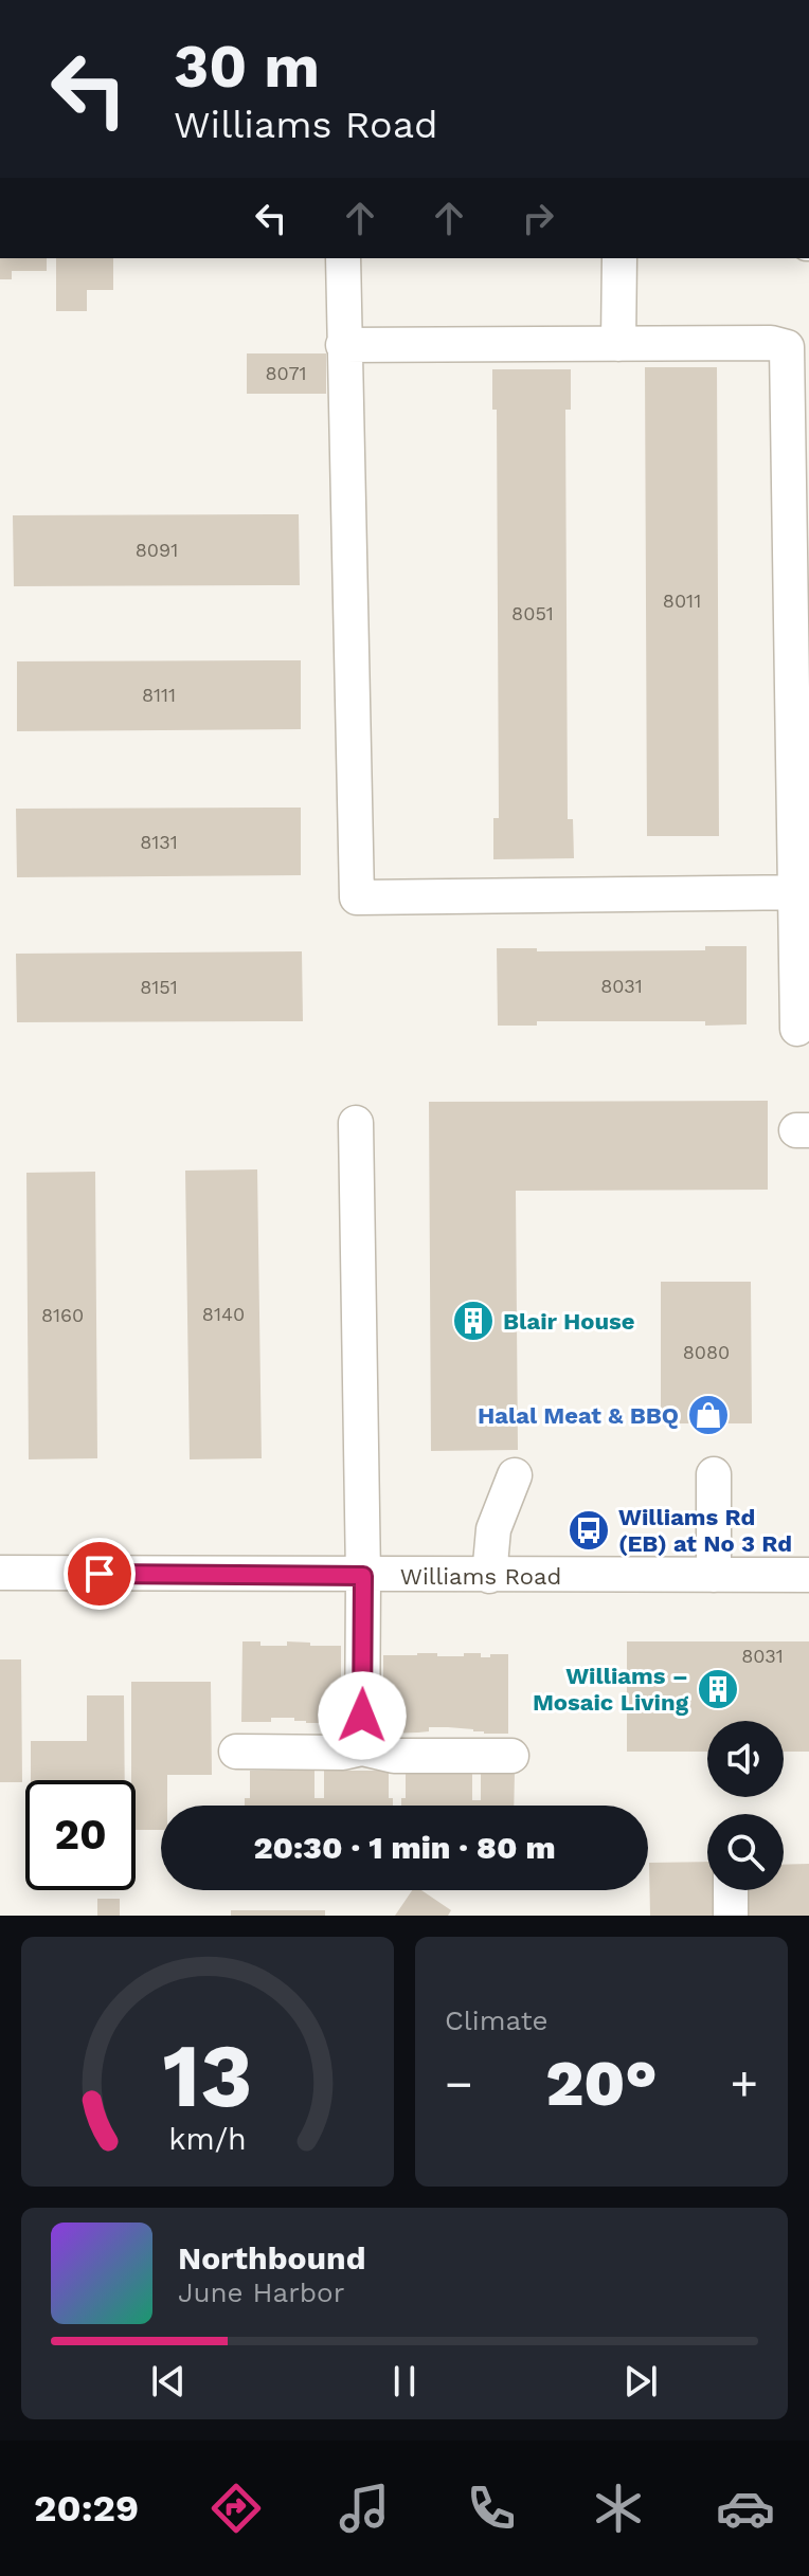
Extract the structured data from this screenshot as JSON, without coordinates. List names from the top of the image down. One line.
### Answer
{"streets":{"street":["Williams Road"]},"places":{"building":["Blair House","Williams – Mosaic Living"],"shop":["Halal Meat & BBQ"],"bus stop":["Williams Rd (EB) at No 3 Rd"]},"house_numbers":["8071","8091","8011","8051","8111","8131","8031","8151","8140","8160","8080","8031"],"page":{"turn":["30 m","Williams Road"],"limit":"20","trip":"20:30 · 1 min · 80 m","tile":"Climate","heat":["−","20°","+"],"song":["Northbound","June Harbor"],"tabs":"20:29","gauge":["13","km/h"]}}
